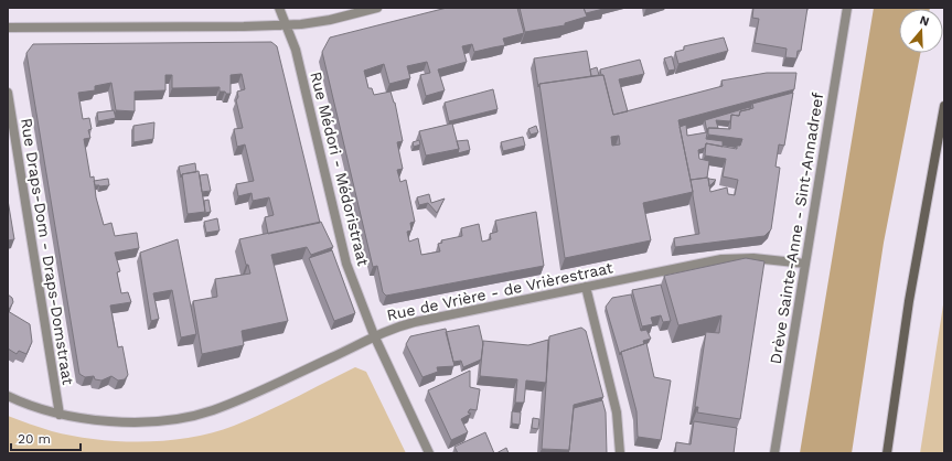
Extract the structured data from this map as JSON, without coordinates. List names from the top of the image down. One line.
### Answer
{"streets":{"street":["Rue Médori - Médoristraat","Drève Sainte-Anne - Sint-Annadreef","Rue Draps-Dom - Draps-Domstraat","Rue de Vrière - de Vrièrestraat"]},"crossings":[["Rue Médori - Médoristraat","Rue de Vrière - de Vrièrestraat"],["Drève Sainte-Anne - Sint-Annadreef","Rue de Vrière - de Vrièrestraat"],["Rue Draps-Dom - Draps-Domstraat","Rue de Vrière - de Vrièrestraat"]],"scale_bar":"20 m","north":"top"}
